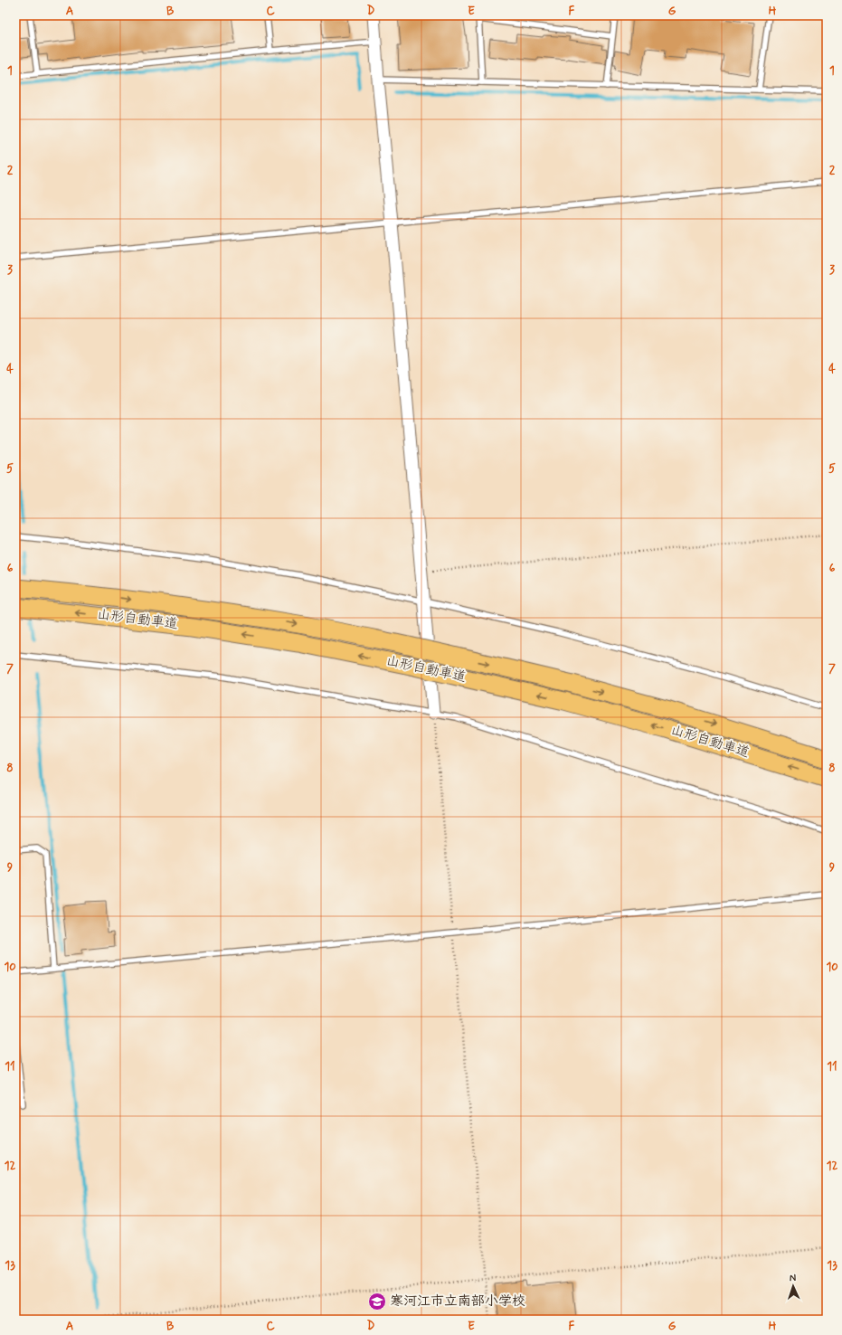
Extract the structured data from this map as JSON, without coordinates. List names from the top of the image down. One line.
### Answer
{"streets":{"highway":["山形自動車道"]},"places":{"school or university":["寒河江市立南部小学校"]},"north":"top","grid":{"columns":["A","B","C","D","E","F","G","H"],"rows":["1","2","3","4","5","6","7","8","9","10","11","12","13"]}}
